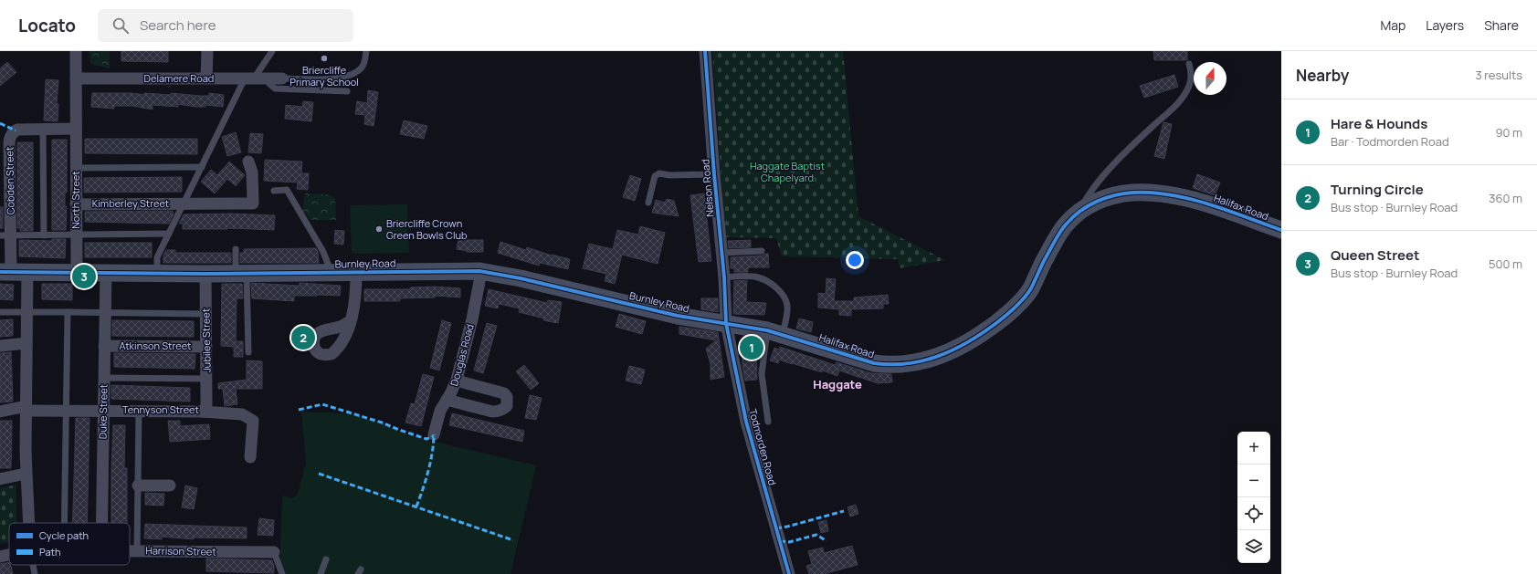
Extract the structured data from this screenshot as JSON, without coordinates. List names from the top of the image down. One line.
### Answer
{"streets":{"street":["Delamere Road","Cobden Street","Nelson Road","North Street","Kimberley Street","Halifax Road","Burnley Road","Jubilee Street","Atkinson Street","Douglas Road","Tennyson Street","Duke Street","Todmorden Road","Harrison Street"]},"crossings":[["Delamere Road","North Street"],["Cobden Street","North Street"],["Cobden Street","Burnley Road"],["Cobden Street","Tennyson Street"],["Nelson Road","Halifax Road"],["Nelson Road","Burnley Road"],["Nelson Road","Todmorden Road"],["North Street","Kimberley Street"],["North Street","Burnley Road"],["Halifax Road","Burnley Road"],["Halifax Road","Todmorden Road"],["Burnley Road","Jubilee Street"],["Burnley Road","Douglas Road"],["Burnley Road","Duke Street"],["Burnley Road","Todmorden Road"],["Jubilee Street","Atkinson Street"],["Jubilee Street","Tennyson Street"],["Atkinson Street","Duke Street"],["Tennyson Street","Duke Street"]],"districts":["Haggate"],"parks":["Haggate Baptist Chapelyard"],"places":["Briercliffe Primary School","Briercliffe Crown Green Bowls Club"],"legend":["Cycle path","Path"],"north":"top","page":{"header":"Locato","search":"Search here","nav":["Map","Layers","Share"],"heading":["Nearby","3 results"],"list":[{"mark":"1","name":"Hare & Hounds","note":"Bar · Todmorden Road","value":"90 m"},{"mark":"2","name":"Turning Circle","note":"Bus stop · Burnley Road","value":"360 m"},{"mark":"3","name":"Queen Street","note":"Bus stop · Burnley Road","value":"500 m"}],"pins":["3","2","1"],"map_buttons":["+","−"]}}
